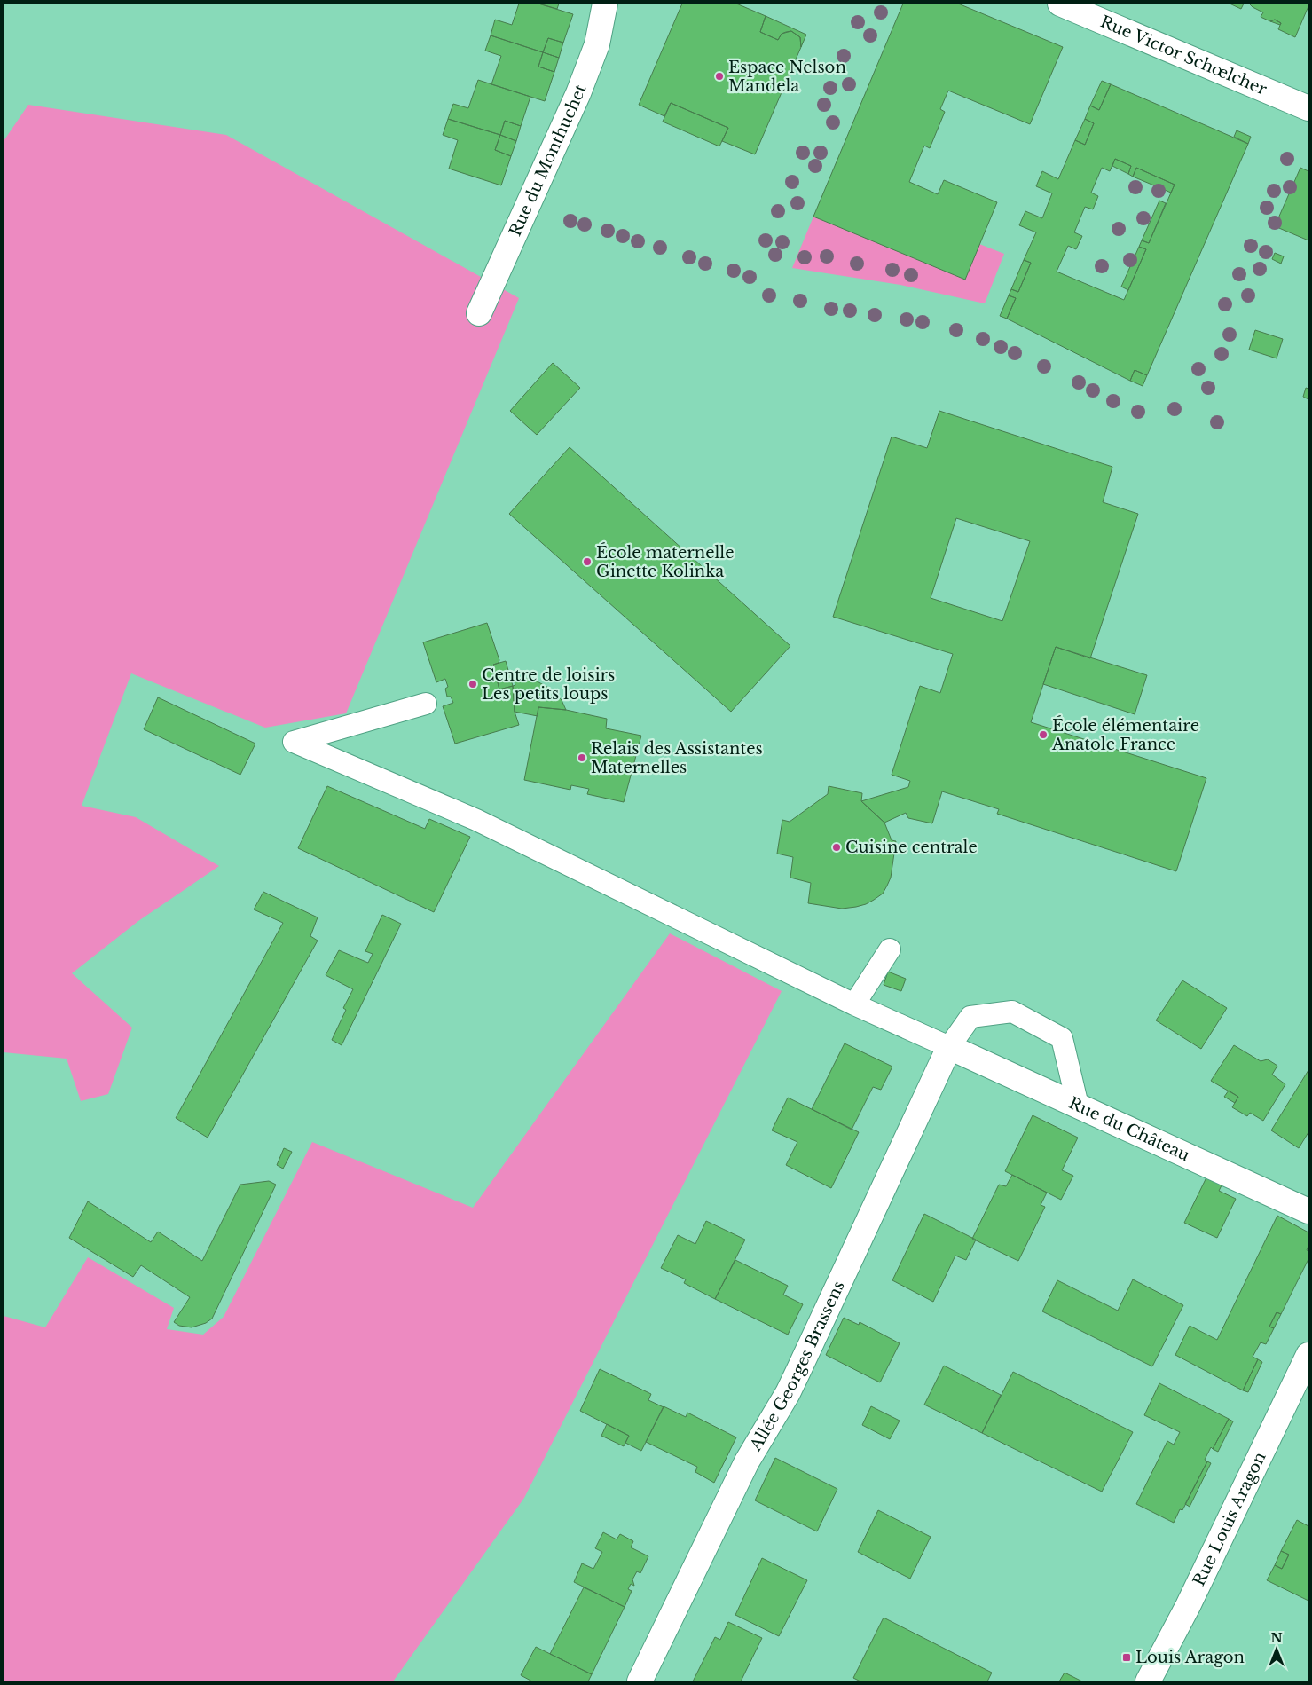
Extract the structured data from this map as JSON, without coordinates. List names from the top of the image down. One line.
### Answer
{"streets":{"street":["Rue Victor Schœlcher","Rue du Monthuchet","Rue du Château","Allée Georges Brassens","Rue Louis Aragon"]},"crossings":[["Rue du Château","Allée Georges Brassens"]],"places":{"other":["Espace Nelson Mandela","École maternelle Ginette Kolinka","Centre de loisirs Les petits loups","École élémentaire Anatole France","Relais des Assistantes Maternelles","Cuisine centrale"],"transit":["Louis Aragon"]},"north":"top"}
